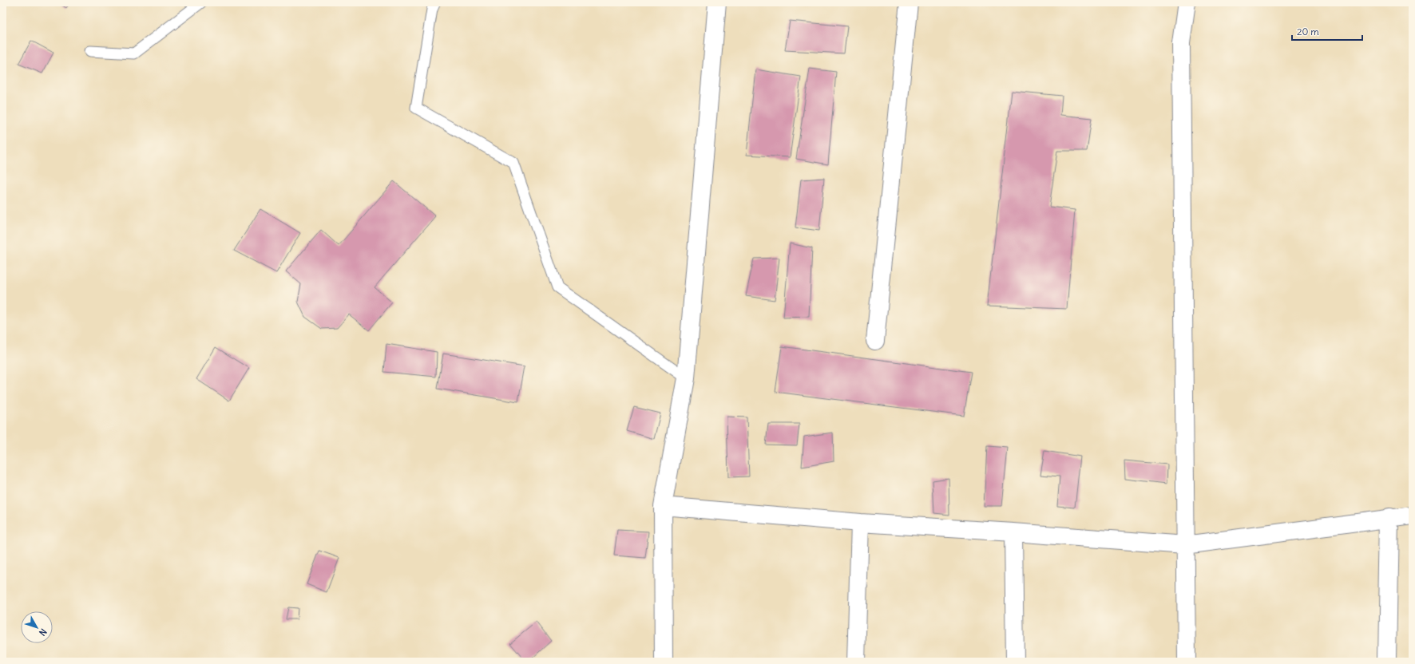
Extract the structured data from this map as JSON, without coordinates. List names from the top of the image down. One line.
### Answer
{"scale_bar":"20 m","north":"bottom right"}
